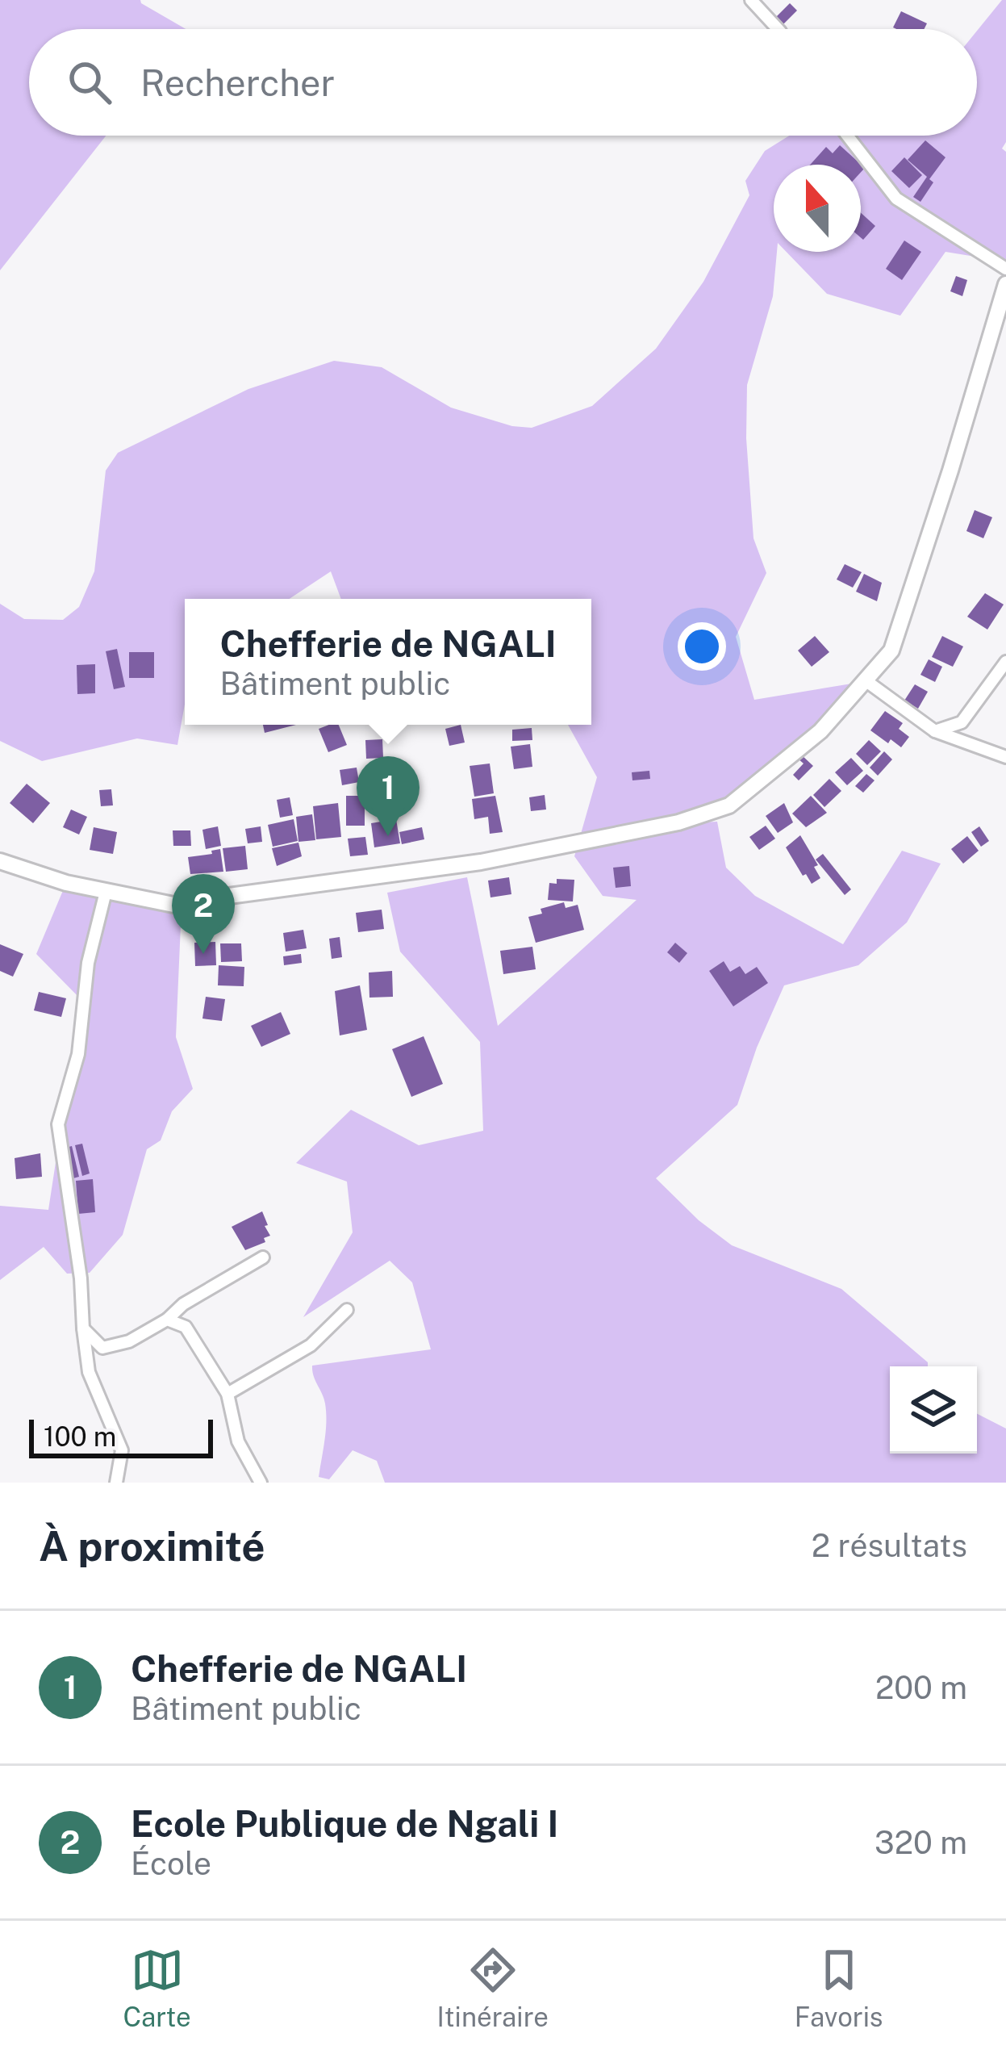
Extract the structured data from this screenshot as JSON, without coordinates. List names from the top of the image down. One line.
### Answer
{"scale_bar":"100 m","north":"top","page":{"search":"Rechercher","popup":["Chefferie de NGALI","Bâtiment public"],"pins":["1","2"],"scale":"100 m","heading":["À proximité","2 résultats"],"list":[{"mark":"1","name":"Chefferie de NGALI","note":"Bâtiment public","value":"200 m"},{"mark":"2","name":"Ecole Publique de Ngali I","note":"École","value":"320 m"}],"nav":["Carte","Itinéraire","Favoris"]}}
